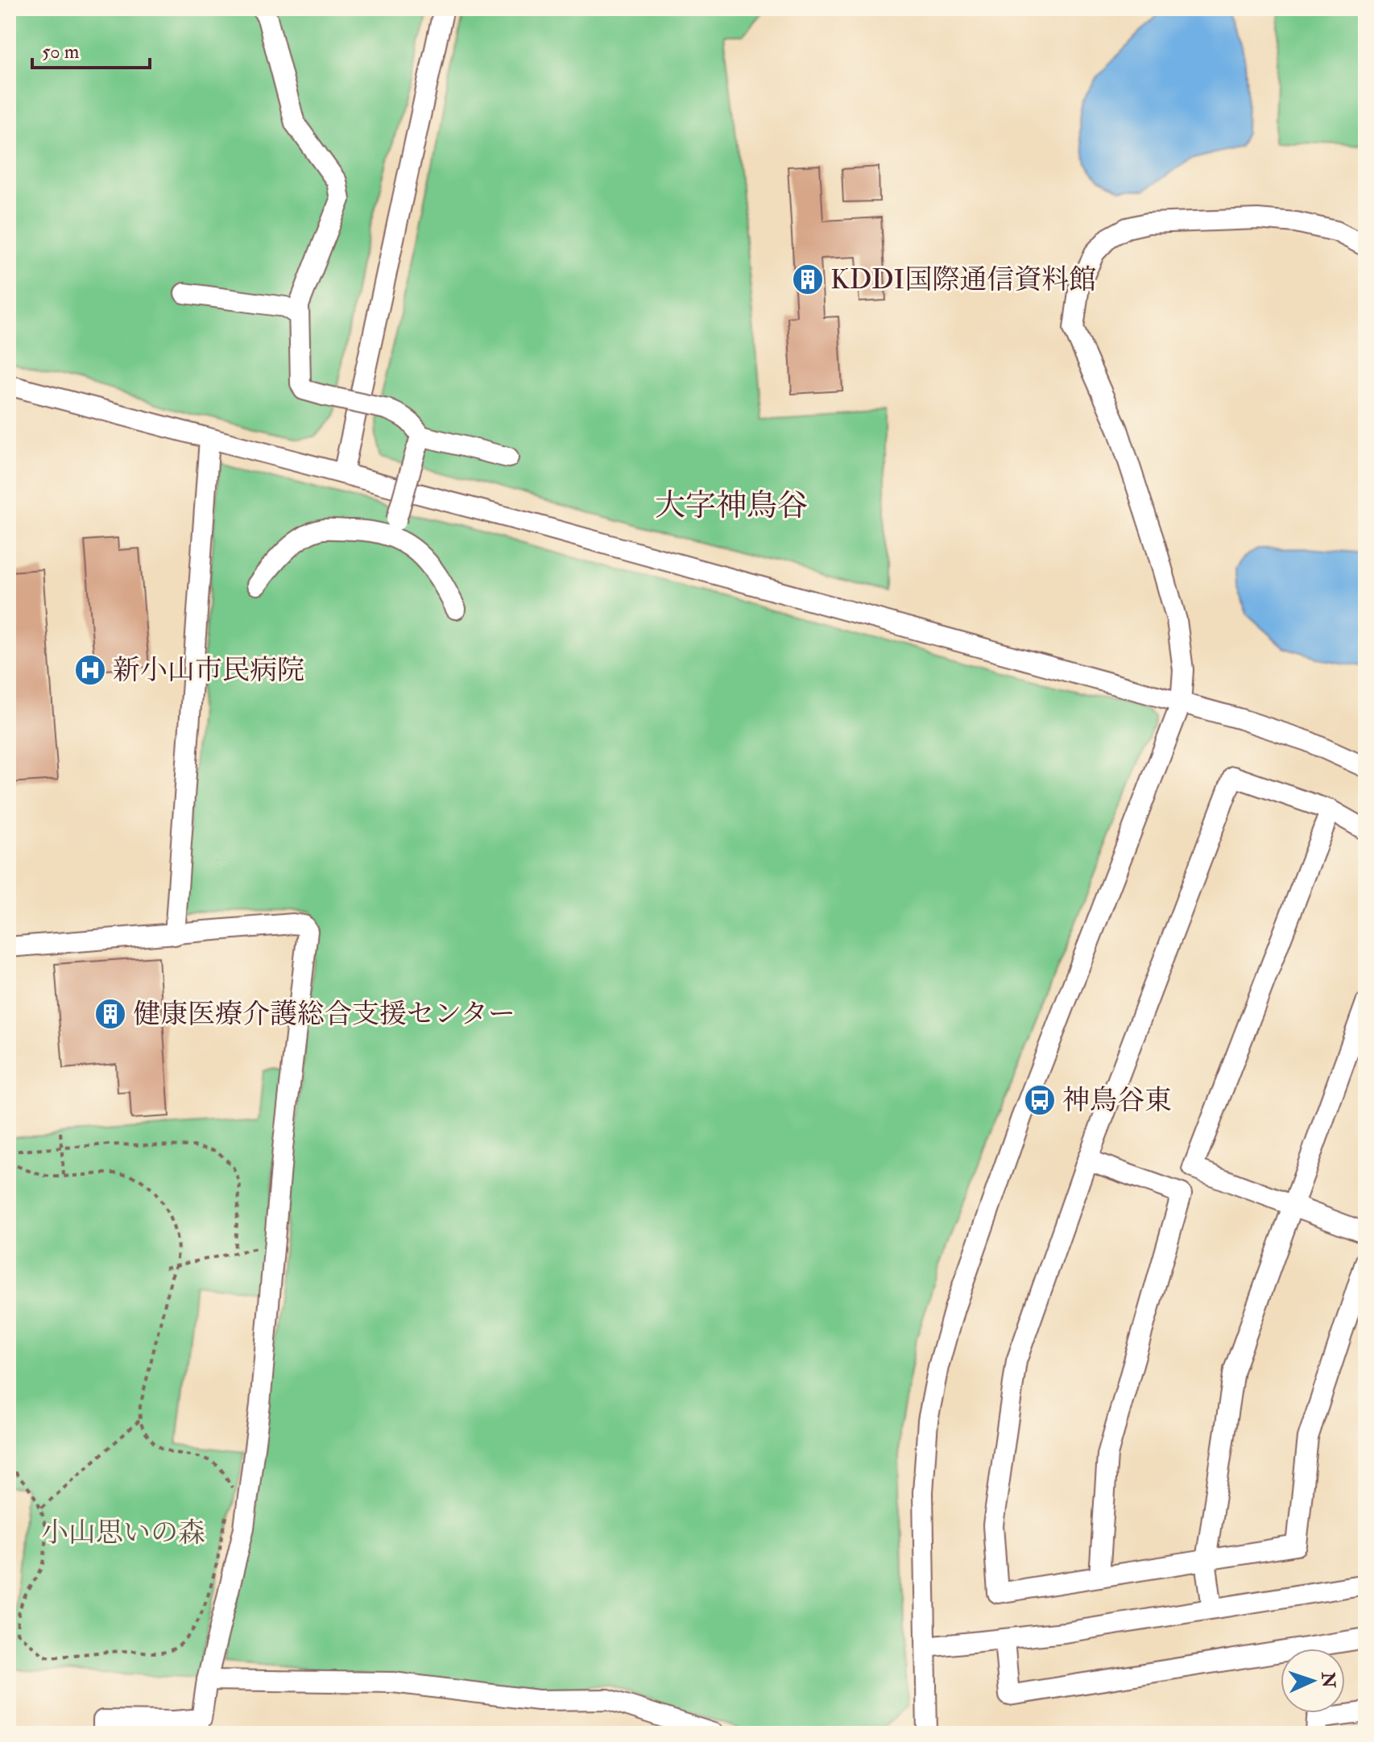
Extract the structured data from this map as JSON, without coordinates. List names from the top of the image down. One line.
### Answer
{"districts":["大字神鳥谷"],"parks":["小山思いの森"],"places":{"building":["KDDI国際通信資料館","健康医療介護総合支援センター"],"hospital":["新小山市民病院"],"bus stop":["神鳥谷東"]},"scale_bar":"50 m","north":"right"}
